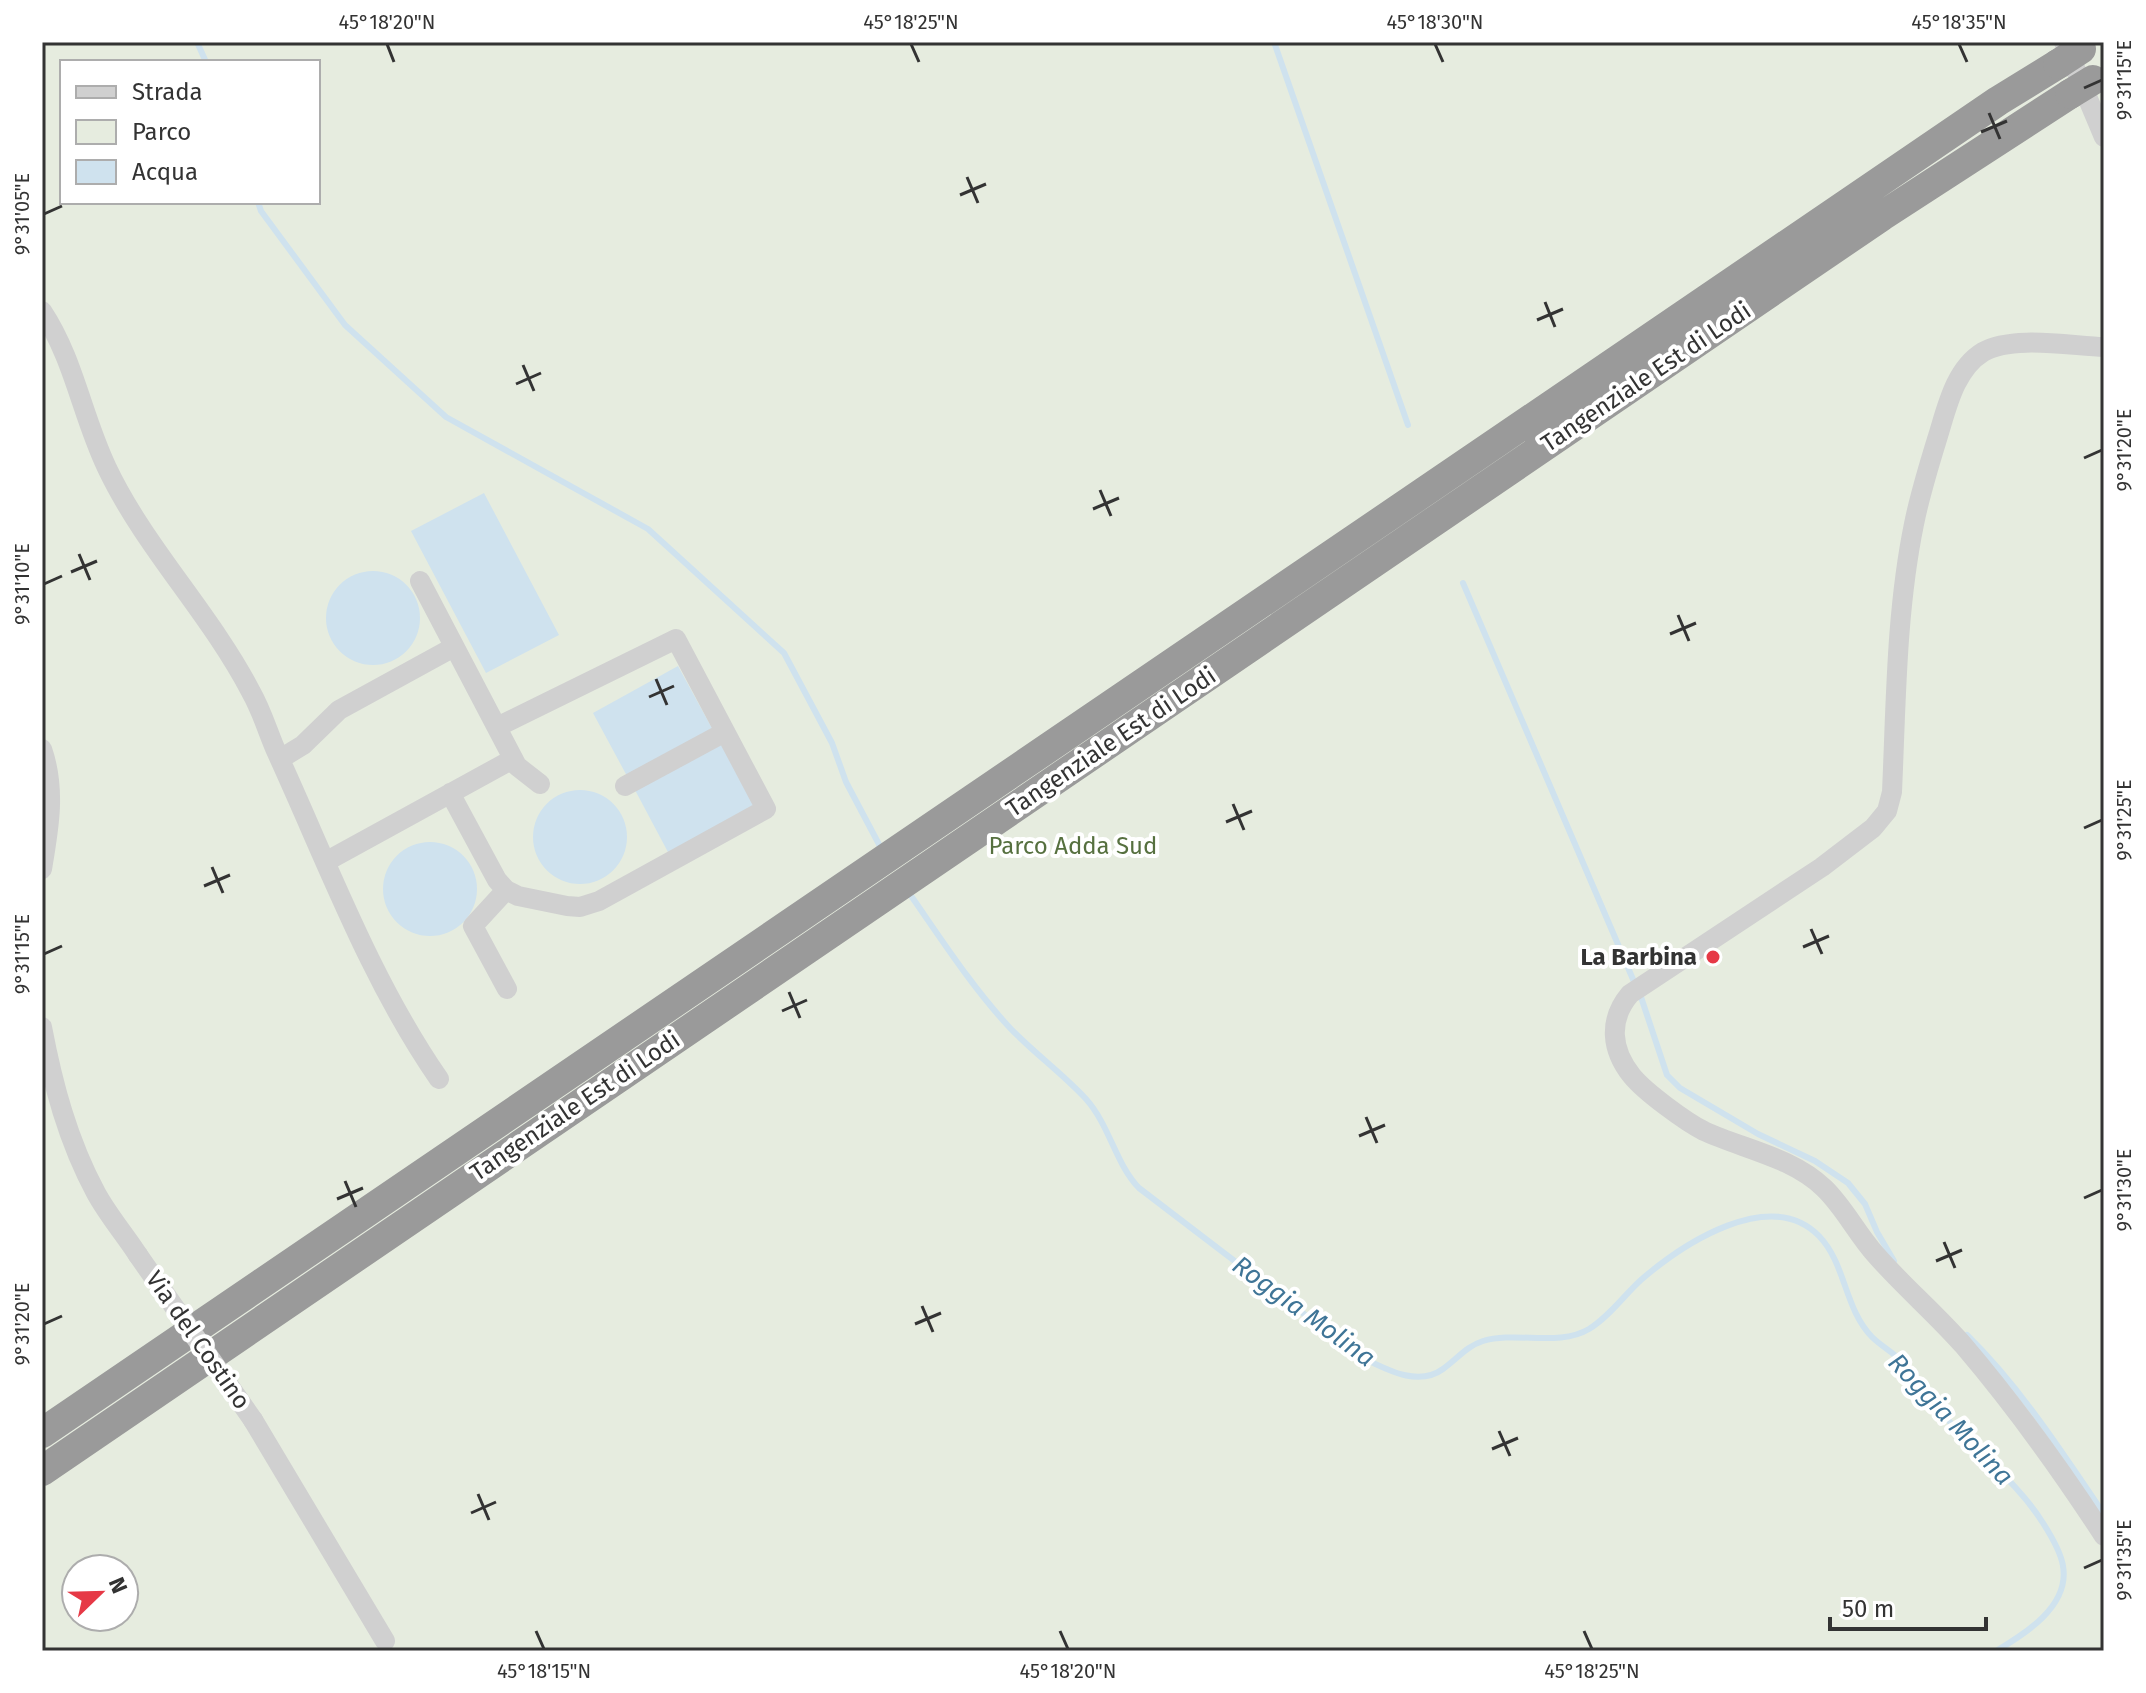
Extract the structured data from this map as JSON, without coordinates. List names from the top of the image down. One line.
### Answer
{"streets":{"highway":["Tangenziale Est di Lodi"],"street":["Via del Costino"]},"water":["Roggia Molina"],"parks":["Parco Adda Sud"],"places":["La Barbina"],"legend":["Strada","Parco","Acqua"],"scale_bar":"50 m","north":"top right","coordinates":["45°18'20\"N","45°18'25\"N","45°18'30\"N","45°18'35\"N","9°31'15\"E","9°31'05\"E","9°31'20\"E","9°31'10\"E","9°31'25\"E","9°31'30\"E","9°31'35\"E","45°18'15\"N"]}
